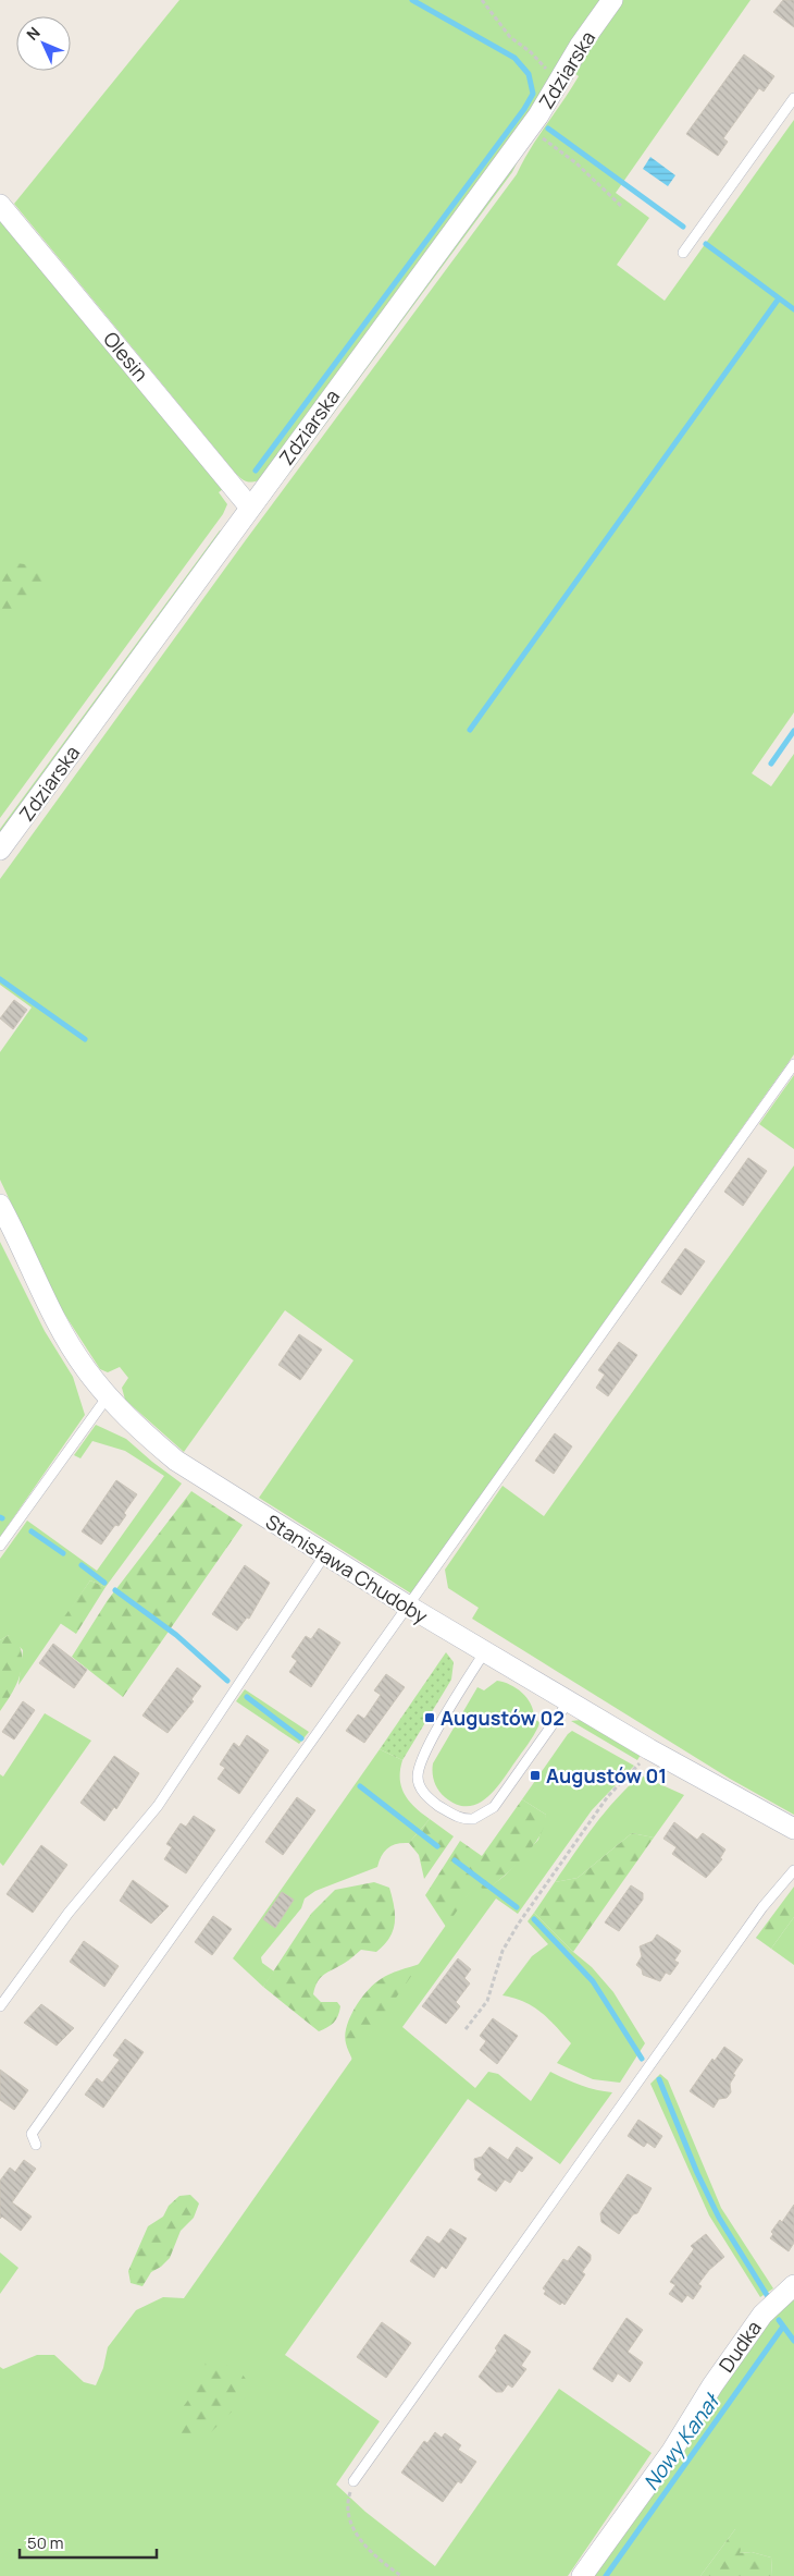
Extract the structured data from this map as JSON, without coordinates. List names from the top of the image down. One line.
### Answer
{"streets":{"street":["Zdziarska","Olesin","Stanisława Chudoby","Dudka"]},"crossings":[["Zdziarska","Olesin"]],"water":["Nowy Kanał"],"places":{"transit":["Augustów 02","Augustów 01"]},"scale_bar":"50 m","north":"top left"}
